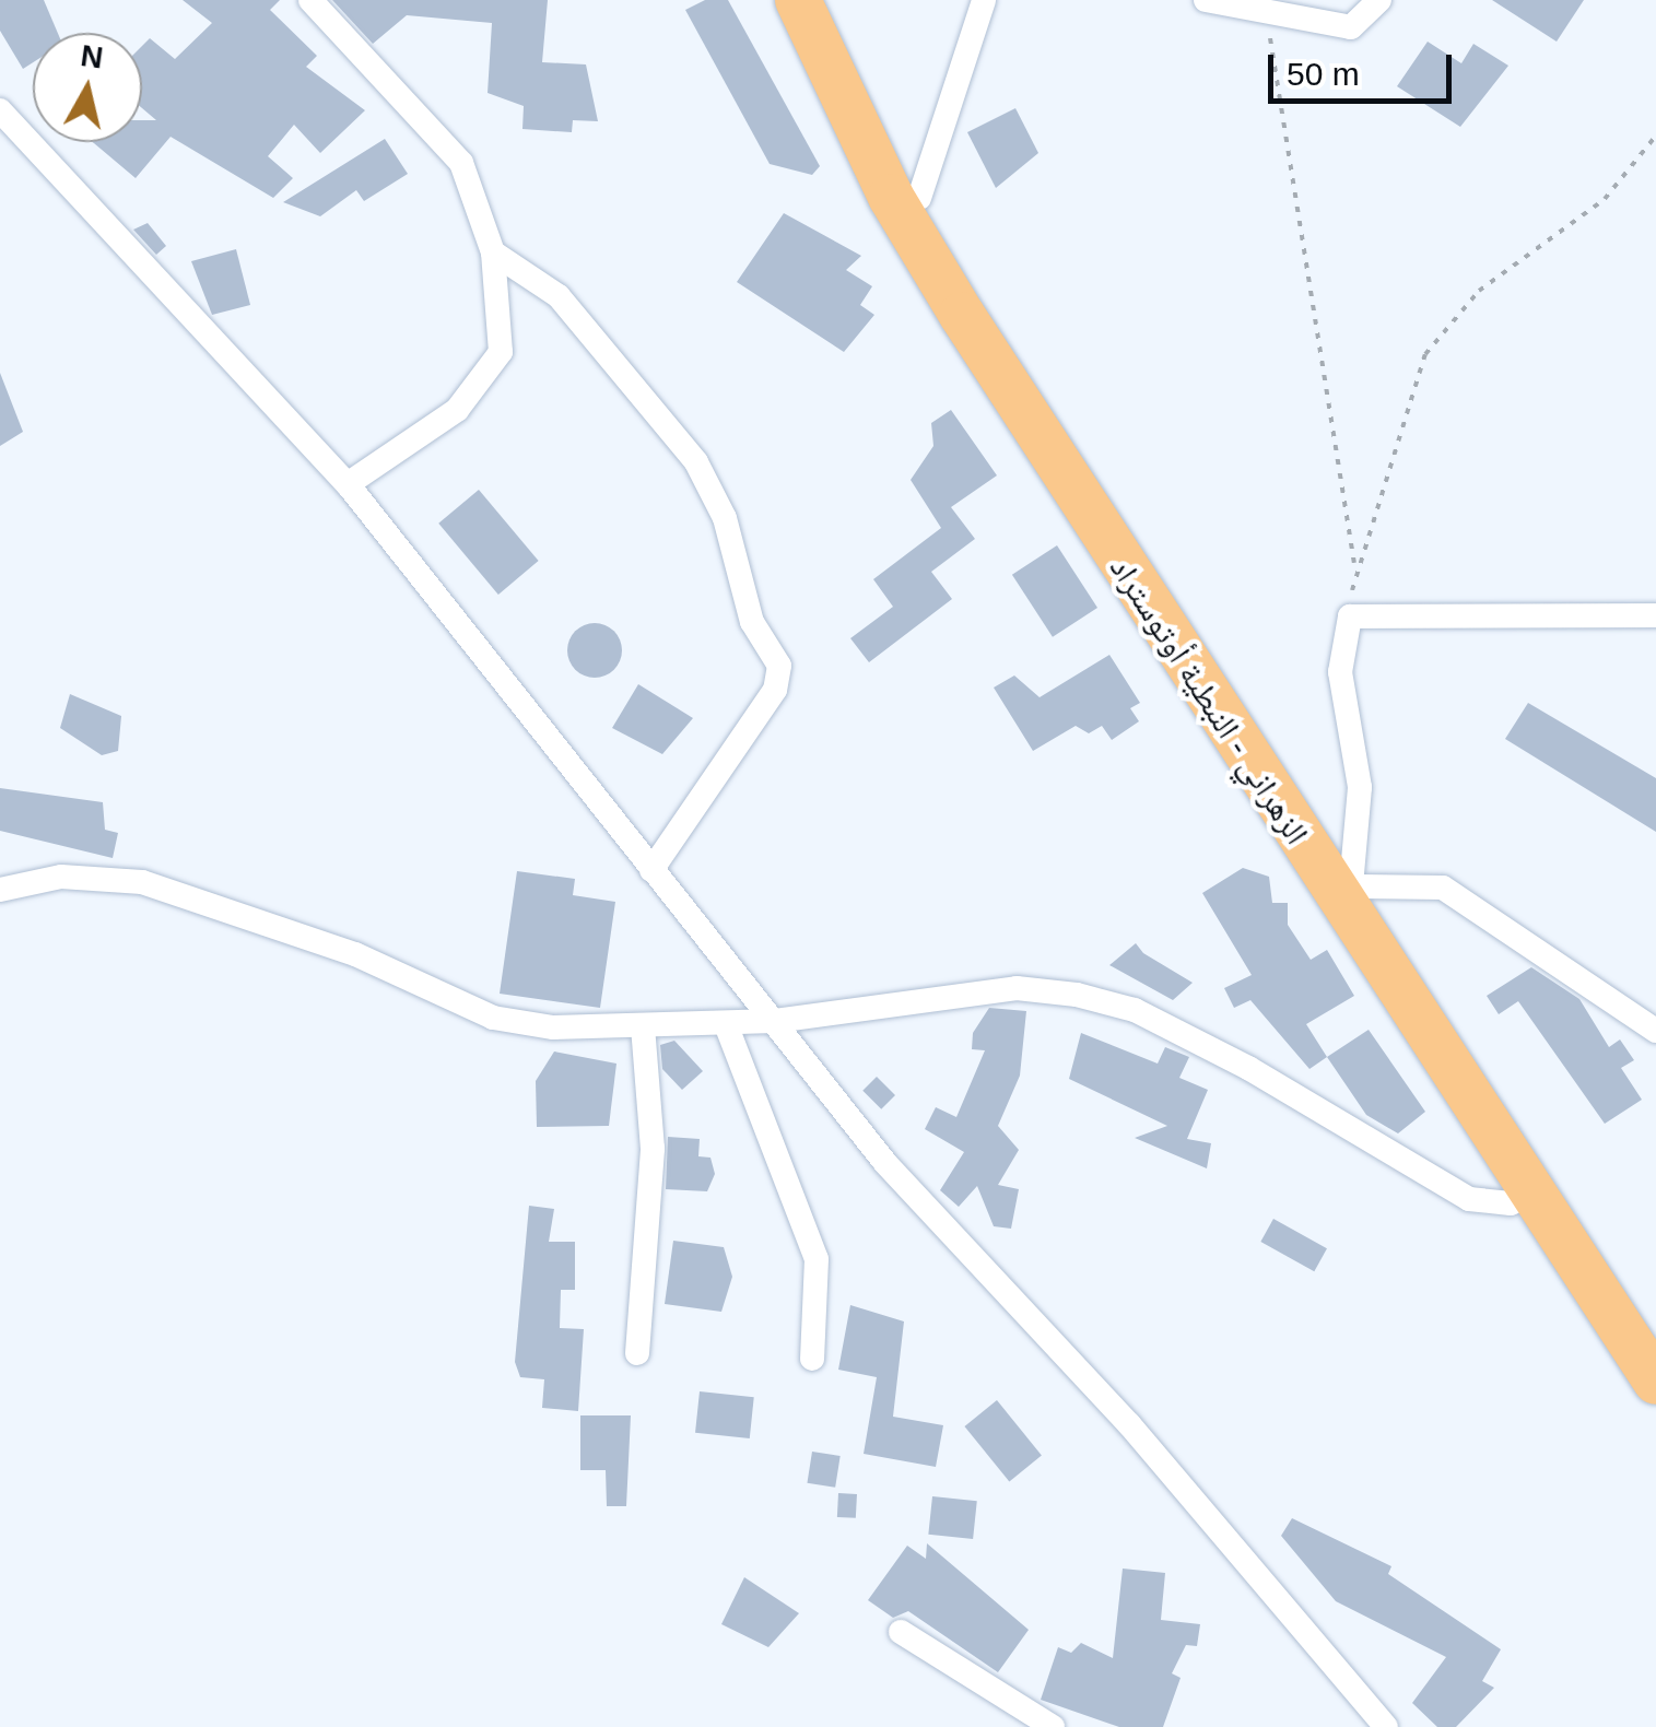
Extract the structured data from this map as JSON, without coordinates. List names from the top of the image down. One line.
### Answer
{"streets":{"highway":["الزهراني - النبطية أوتوستراد"]},"scale_bar":"50 m","north":"top"}
